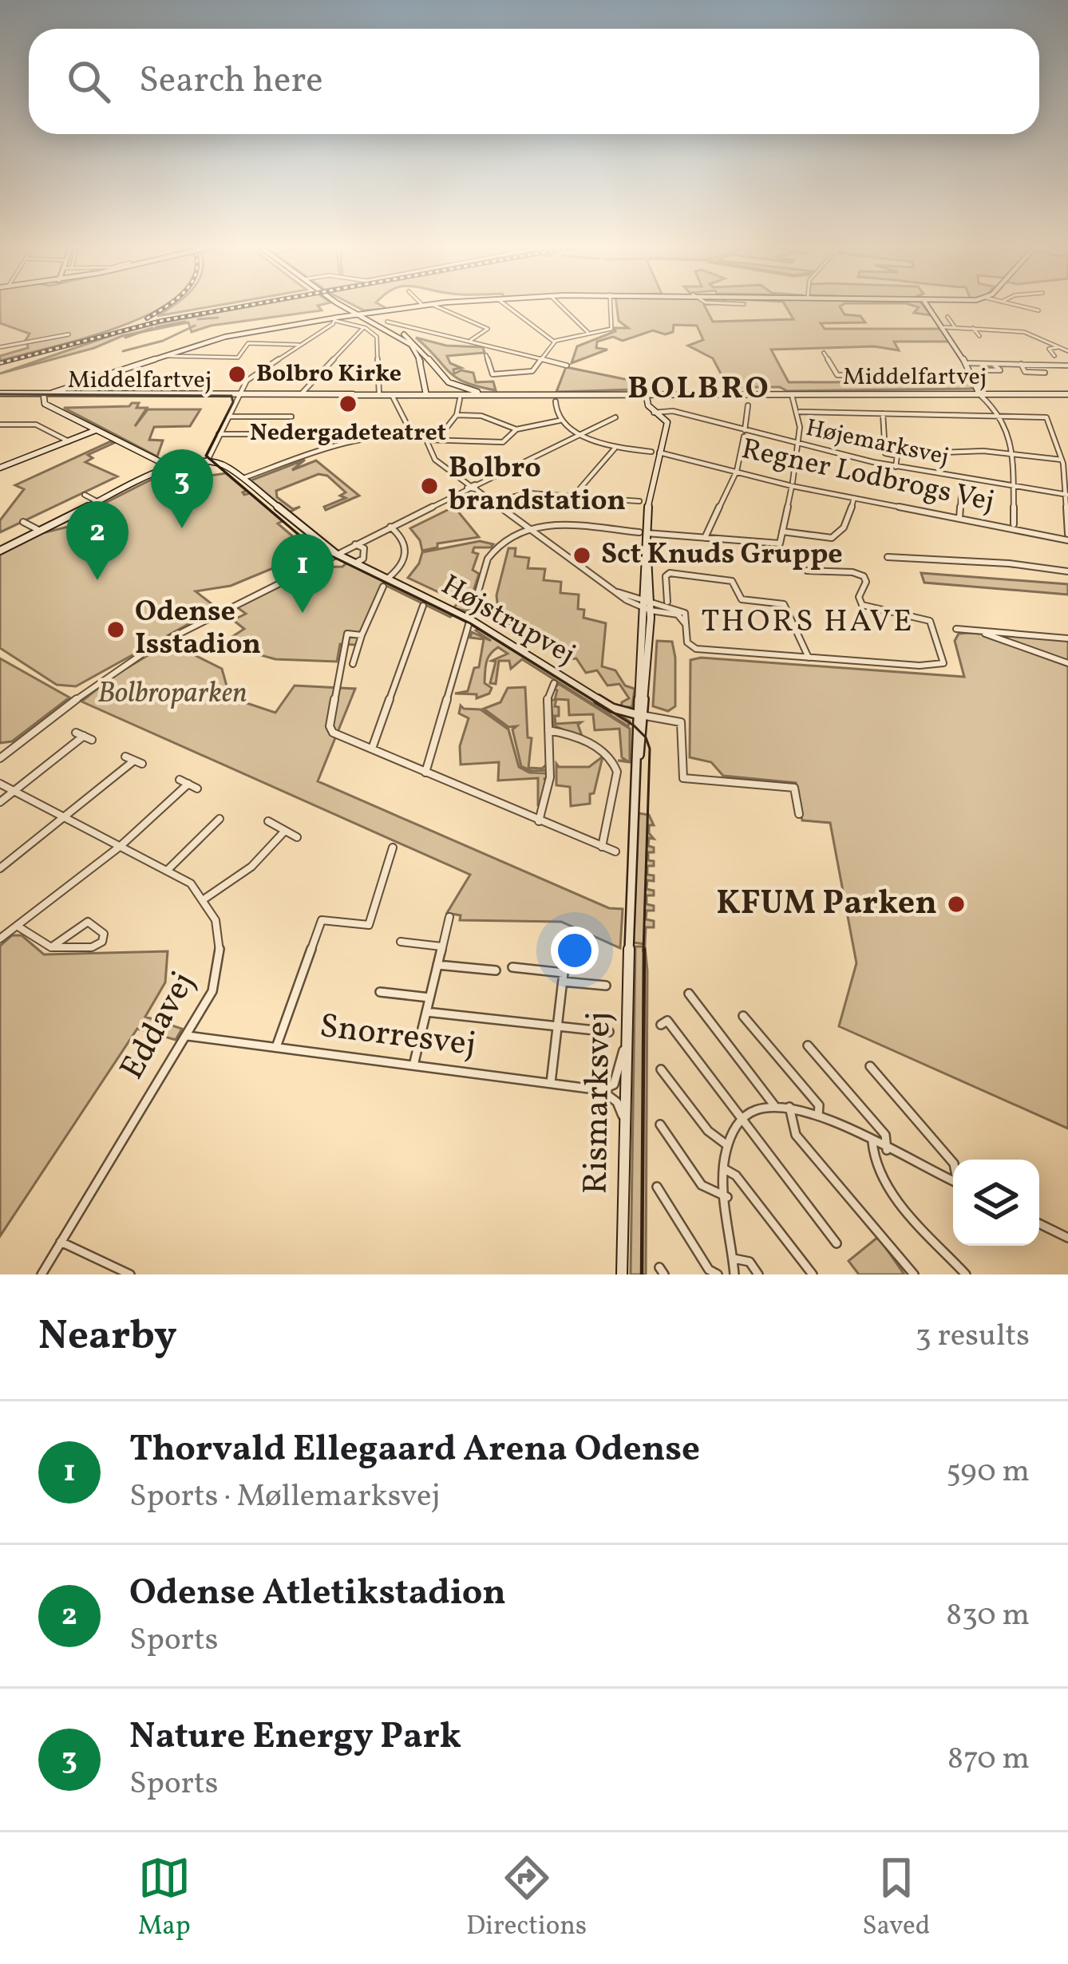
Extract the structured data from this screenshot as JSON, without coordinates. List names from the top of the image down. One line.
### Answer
{"streets":{"street":["Middelfartvej","Højemarksvej","Regner Lodbrogs Vej","Højstrupvej","Eddavej","Snorresvej","Rismarksvej"]},"crossings":[["Middelfartvej","Rismarksvej"],["Højemarksvej","Rismarksvej"],["Regner Lodbrogs Vej","Rismarksvej"],["Højstrupvej","Rismarksvej"],["Eddavej","Snorresvej"]],"districts":["BOLBRO","THORS HAVE"],"parks":["Bolbroparken"],"places":["Bolbro Kirke","Nedergadeteatret","Bolbro brandstation","Sct Knuds Gruppe","Odense Isstadion","KFUM Parken"],"page":{"search":"Search here","pins":["3","2","1"],"heading":["Nearby","3 results"],"list":[{"mark":"1","name":"Thorvald Ellegaard Arena Odense","note":"Sports · Møllemarksvej","value":"590 m"},{"mark":"2","name":"Odense Atletikstadion","note":"Sports","value":"830 m"},{"mark":"3","name":"Nature Energy Park","note":"Sports","value":"870 m"}],"nav":["Map","Directions","Saved"]}}
